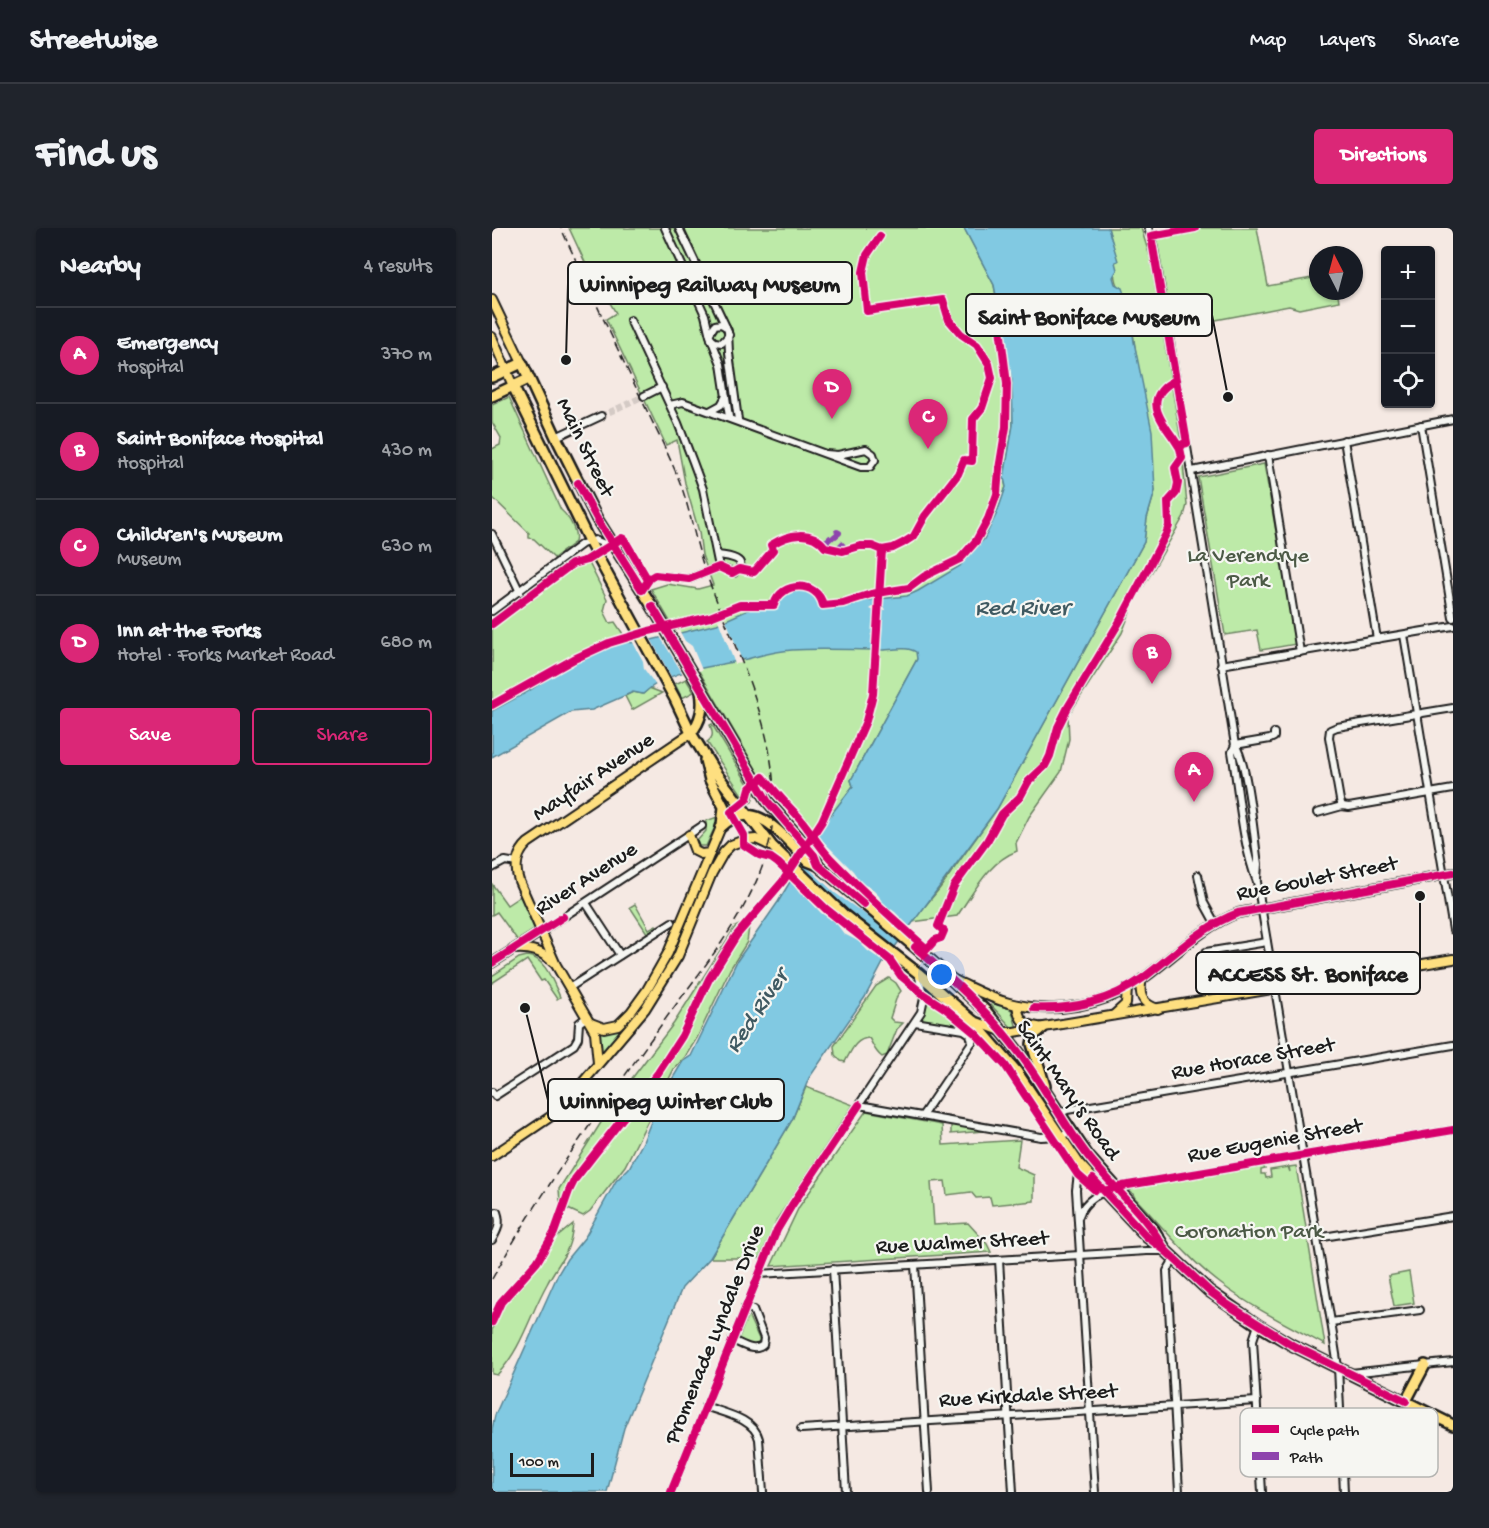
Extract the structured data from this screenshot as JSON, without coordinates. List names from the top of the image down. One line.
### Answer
{"streets":{"highway":["Main Street","Saint Mary's Road"],"main road":["Mayfair Avenue","River Avenue","Rue Goulet Street"],"street":["Rue Horace Street","Rue Eugenie Street","Rue Walmer Street","Promenade Lyndale Drive","Rue Kirkdale Street"]},"crossings":[["Main Street","Mayfair Avenue"],["Main Street","Saint Mary's Road"],["Rue Goulet Street","Saint Mary's Road"],["Rue Horace Street","Saint Mary's Road"],["Saint Mary's Road","Rue Eugenie Street"],["Saint Mary's Road","Rue Walmer Street"],["Saint Mary's Road","Promenade Lyndale Drive"],["Rue Walmer Street","Promenade Lyndale Drive"]],"water":["Red River"],"parks":["La Verendrye Park","Coronation Park"],"places":["Winnipeg Railway Museum","Saint Boniface Museum","ACCESS St. Boniface","Winnipeg Winter Club"],"legend":["Cycle path","Path"],"scale_bar":"100 m","north":"top","page":{"header":"Streetwise","nav":["Map","Layers","Share"],"buttons":["Directions",["Save","Share"]],"title":"Find us","heading":["Nearby","4 results"],"map_buttons":["+","−"],"list":[{"mark":"A","name":"Emergency","note":"Hospital","value":"370 m"},{"mark":"B","name":"Saint Boniface Hospital","note":"Hospital","value":"430 m"},{"mark":"C","name":"Children's Museum","note":"Museum","value":"630 m"},{"mark":"D","name":"Inn at the Forks","note":"Hotel · Forks Market Road","value":"680 m"}],"pins":["D","C","B","A"],"scale":"100 m"}}
